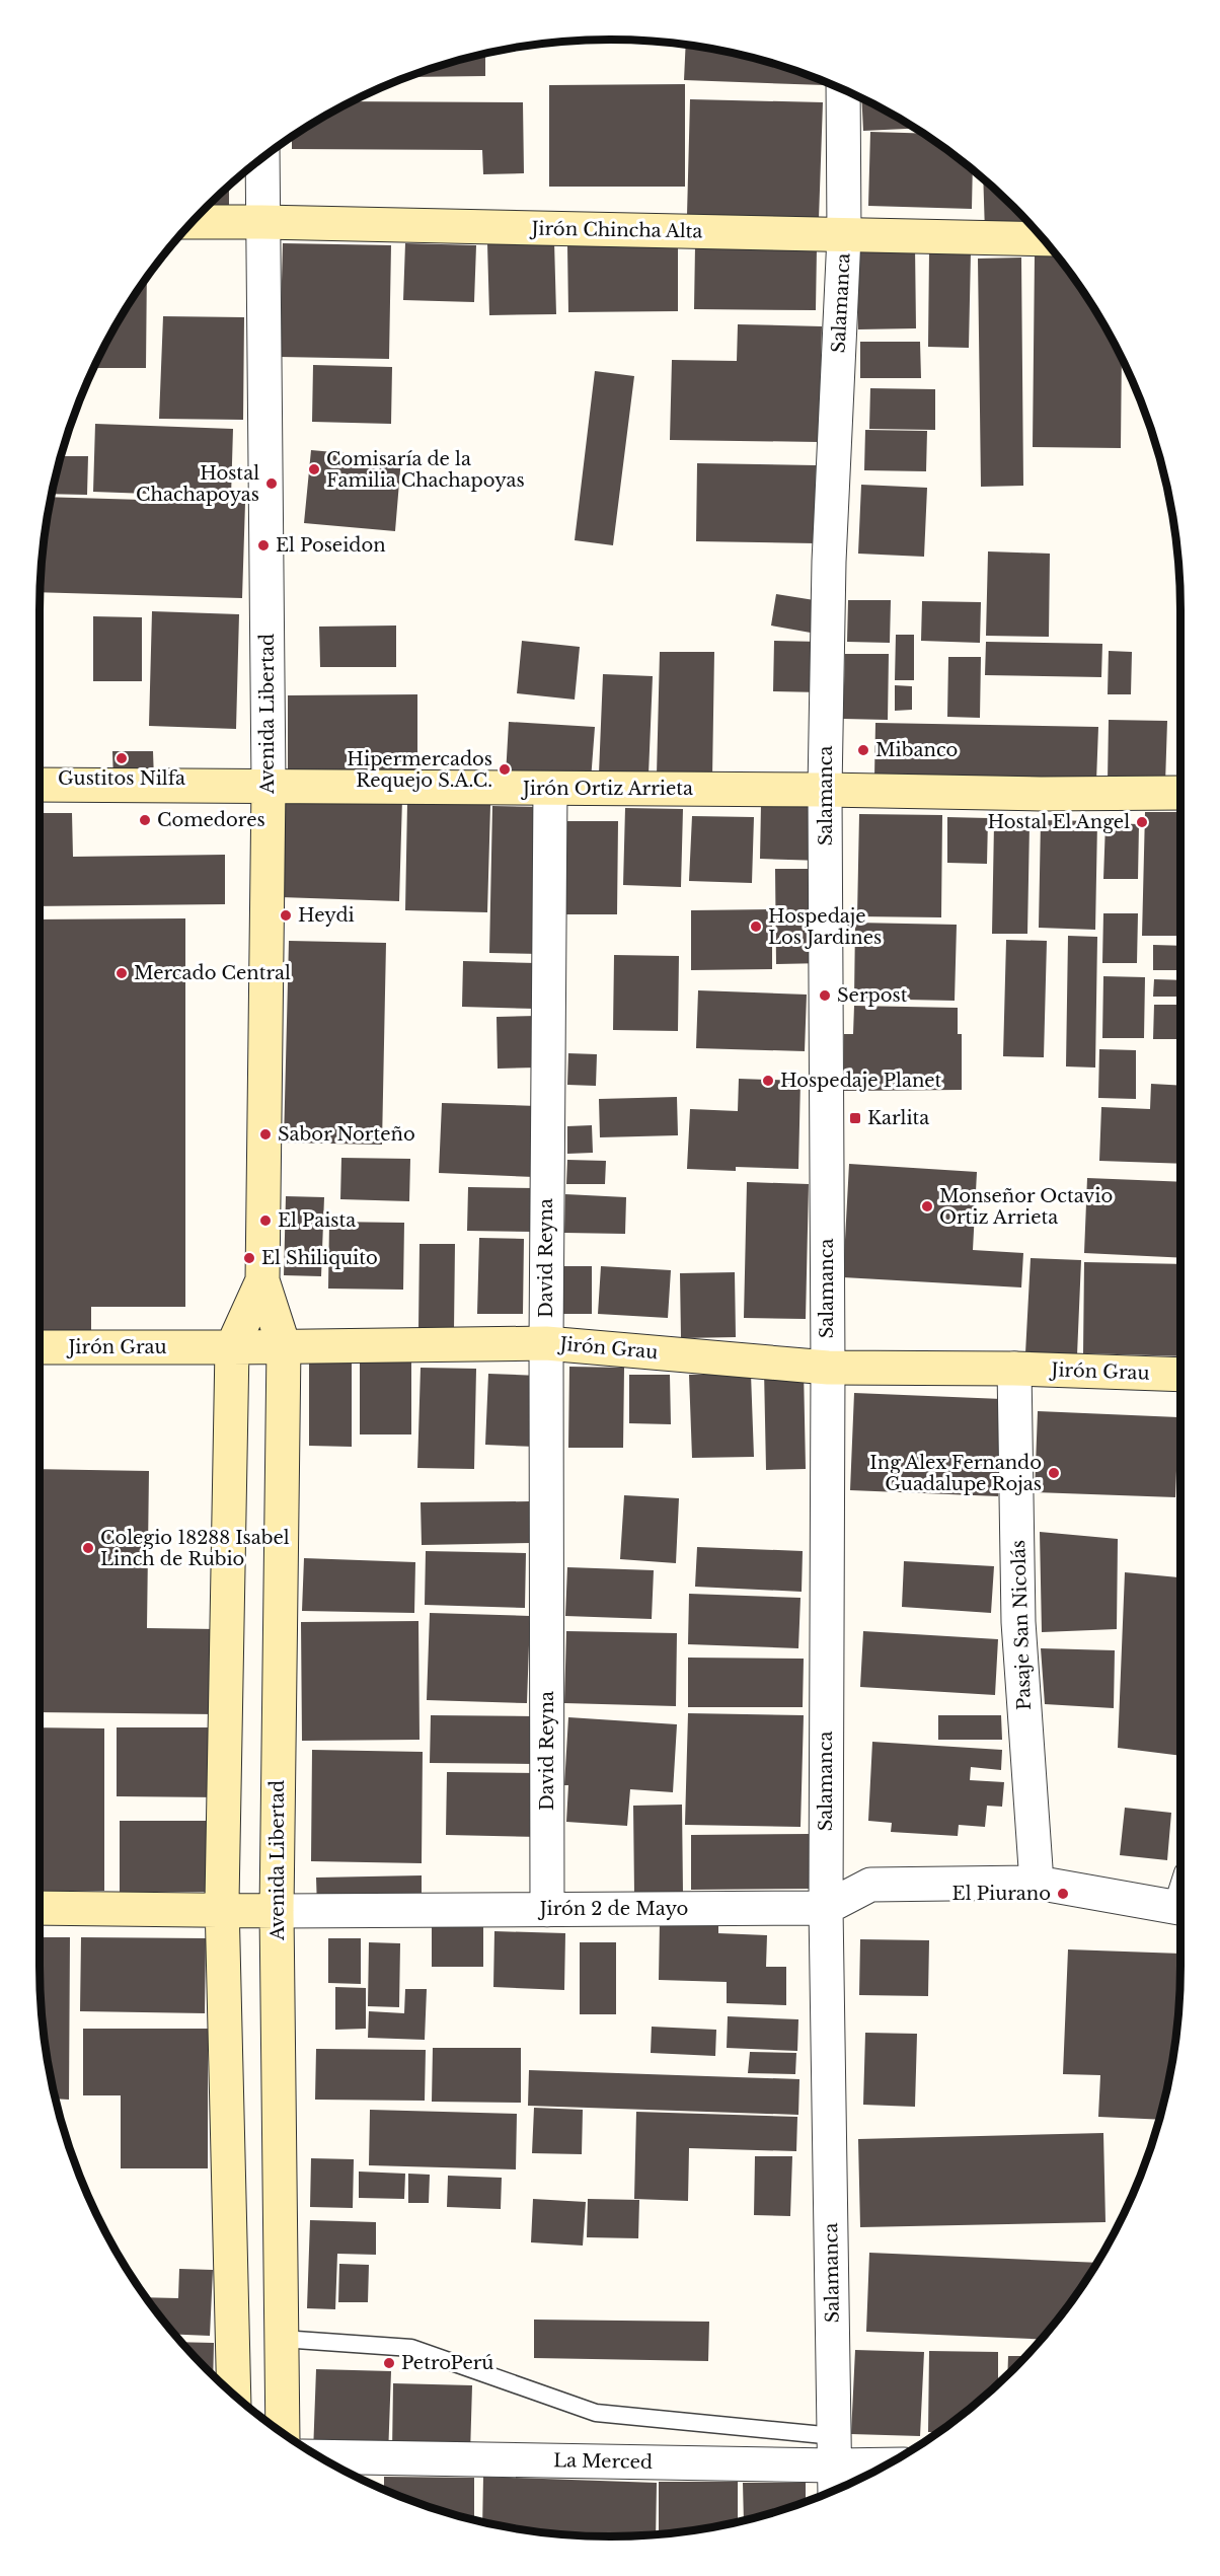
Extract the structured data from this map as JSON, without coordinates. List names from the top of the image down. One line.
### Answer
{"streets":{"main road":["Jirón Chincha Alta","Avenida Libertad","Jirón Ortiz Arrieta","Jirón Grau","Jirón 2 de Mayo"],"street":["Salamanca","David Reyna","Pasaje San Nicolás","La Merced"]},"crossings":[["Jirón Chincha Alta","Salamanca"],["Jirón Chincha Alta","Avenida Libertad"],["Salamanca","Jirón Ortiz Arrieta"],["Salamanca","Jirón Grau"],["Salamanca","Jirón 2 de Mayo"],["Salamanca","La Merced"],["Avenida Libertad","Jirón Ortiz Arrieta"],["Avenida Libertad","Jirón Grau"],["Avenida Libertad","Jirón 2 de Mayo"],["Jirón Ortiz Arrieta","David Reyna"],["David Reyna","Jirón Grau"],["David Reyna","Jirón 2 de Mayo"],["Jirón Grau","Pasaje San Nicolás"],["Pasaje San Nicolás","Jirón 2 de Mayo"]],"places":{"other":["Comisaría de la Familia Chachapoyas","Hostal Chachapoyas","El Poseidon","Mibanco","Gustitos Nilfa","Hipermercados Requejo S.A.C.","Comedores","Hostal El Angel","Heydi","Hospedaje Los Jardines","Mercado Central","Serpost","Hospedaje Planet","Sabor Norteño","Monseñor Octavio Ortiz Arrieta","El Paista","El Shiliquito","Ing Alex Fernando Guadalupe Rojas","Colegio 18288 Isabel Linch de Rubio","El Piurano","PetroPerú"],"transit":["Karlita"]}}
